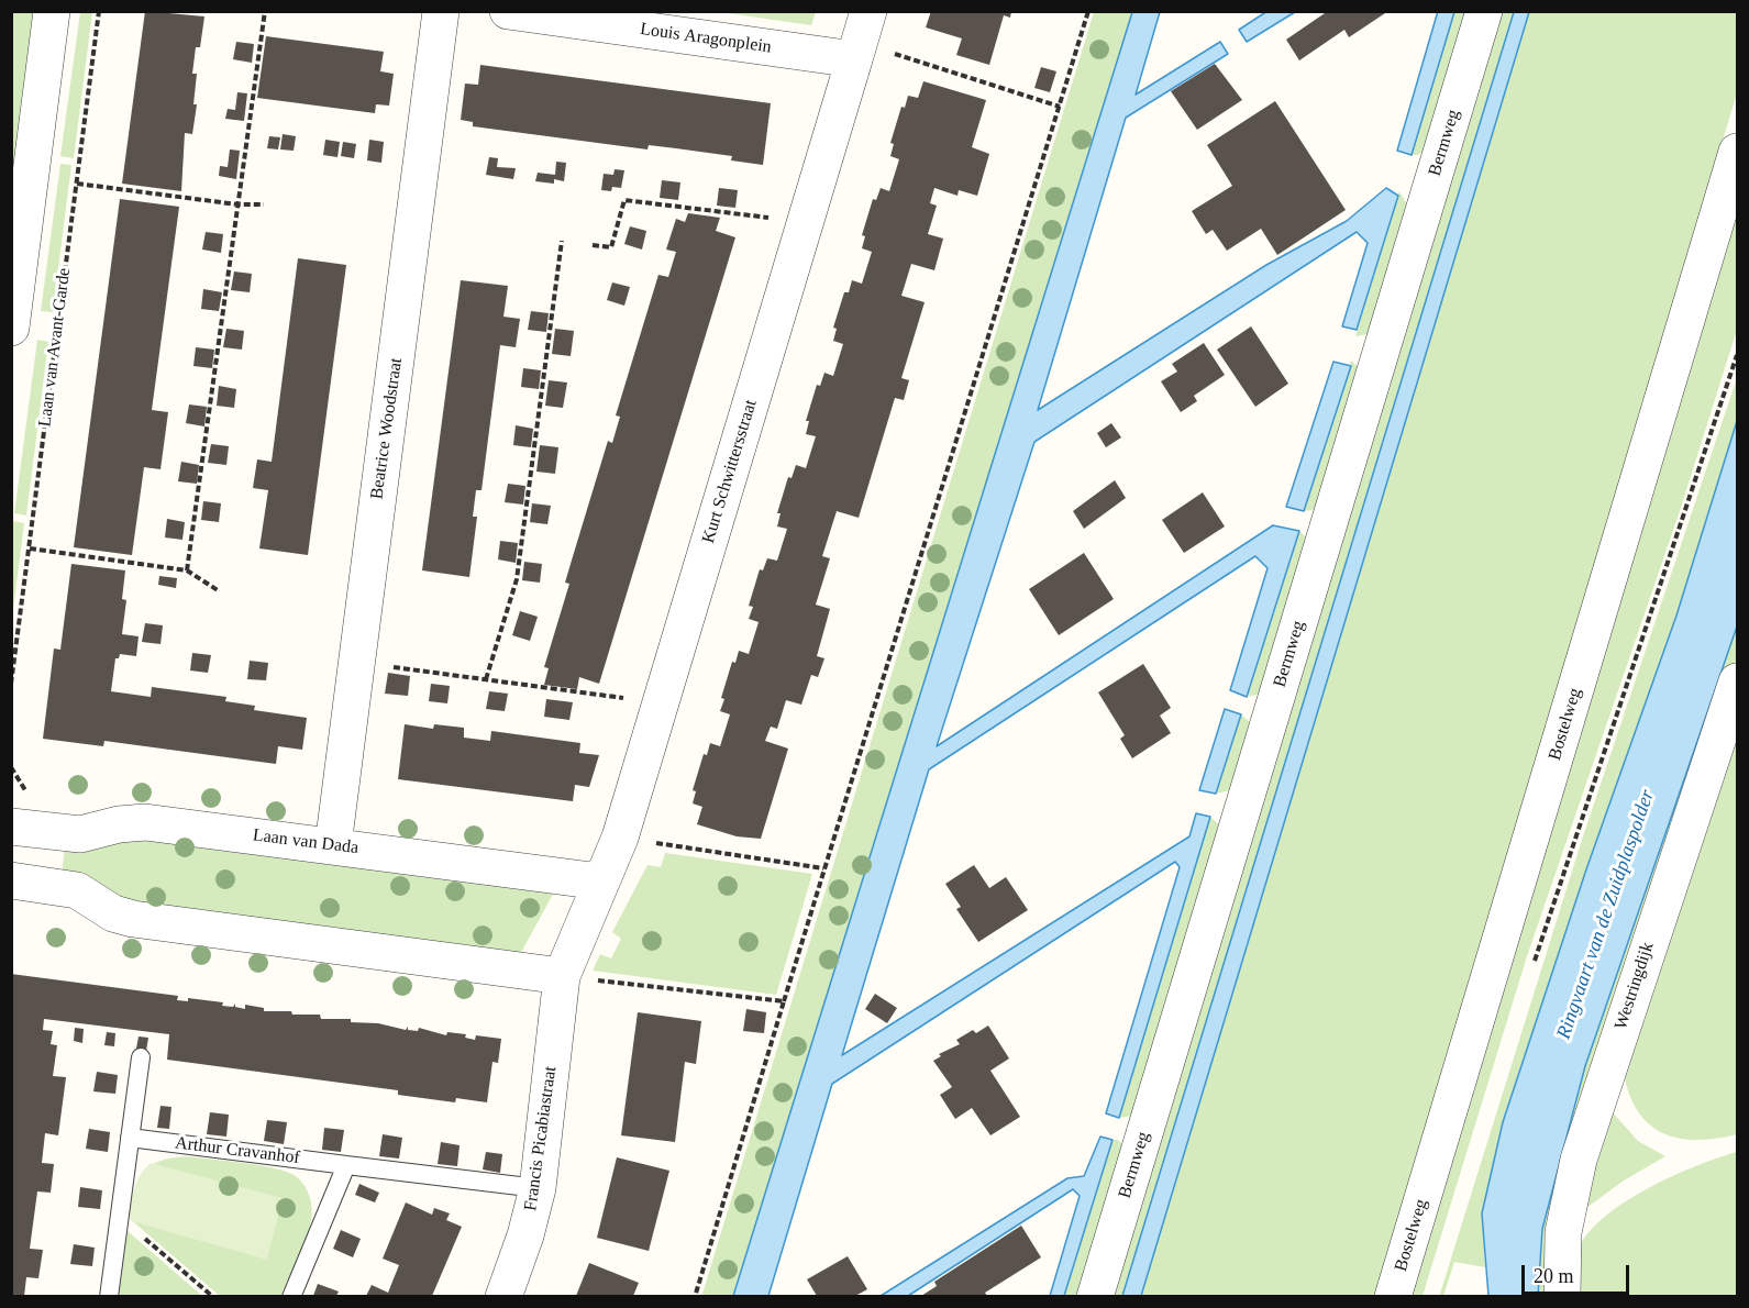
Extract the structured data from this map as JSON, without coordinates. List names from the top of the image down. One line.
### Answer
{"streets":{"street":["Louis Aragonplein","Bermweg","Beatrice Woodstraat","Kurt Schwittersstraat","Bostelweg","Laan van Dada","Westringdijk","Francis Picabiastraat"],"lane":["Arthur Cravanhof"],"path":["Laan van Avant-Garde"]},"crossings":[["Louis Aragonplein","Kurt Schwittersstraat"],["Beatrice Woodstraat","Laan van Dada"],["Kurt Schwittersstraat","Laan van Dada"],["Kurt Schwittersstraat","Francis Picabiastraat"],["Laan van Dada","Francis Picabiastraat"],["Francis Picabiastraat","Arthur Cravanhof"]],"water":["Ringvaart van de Zuidplaspolder"],"scale_bar":"20 m"}
